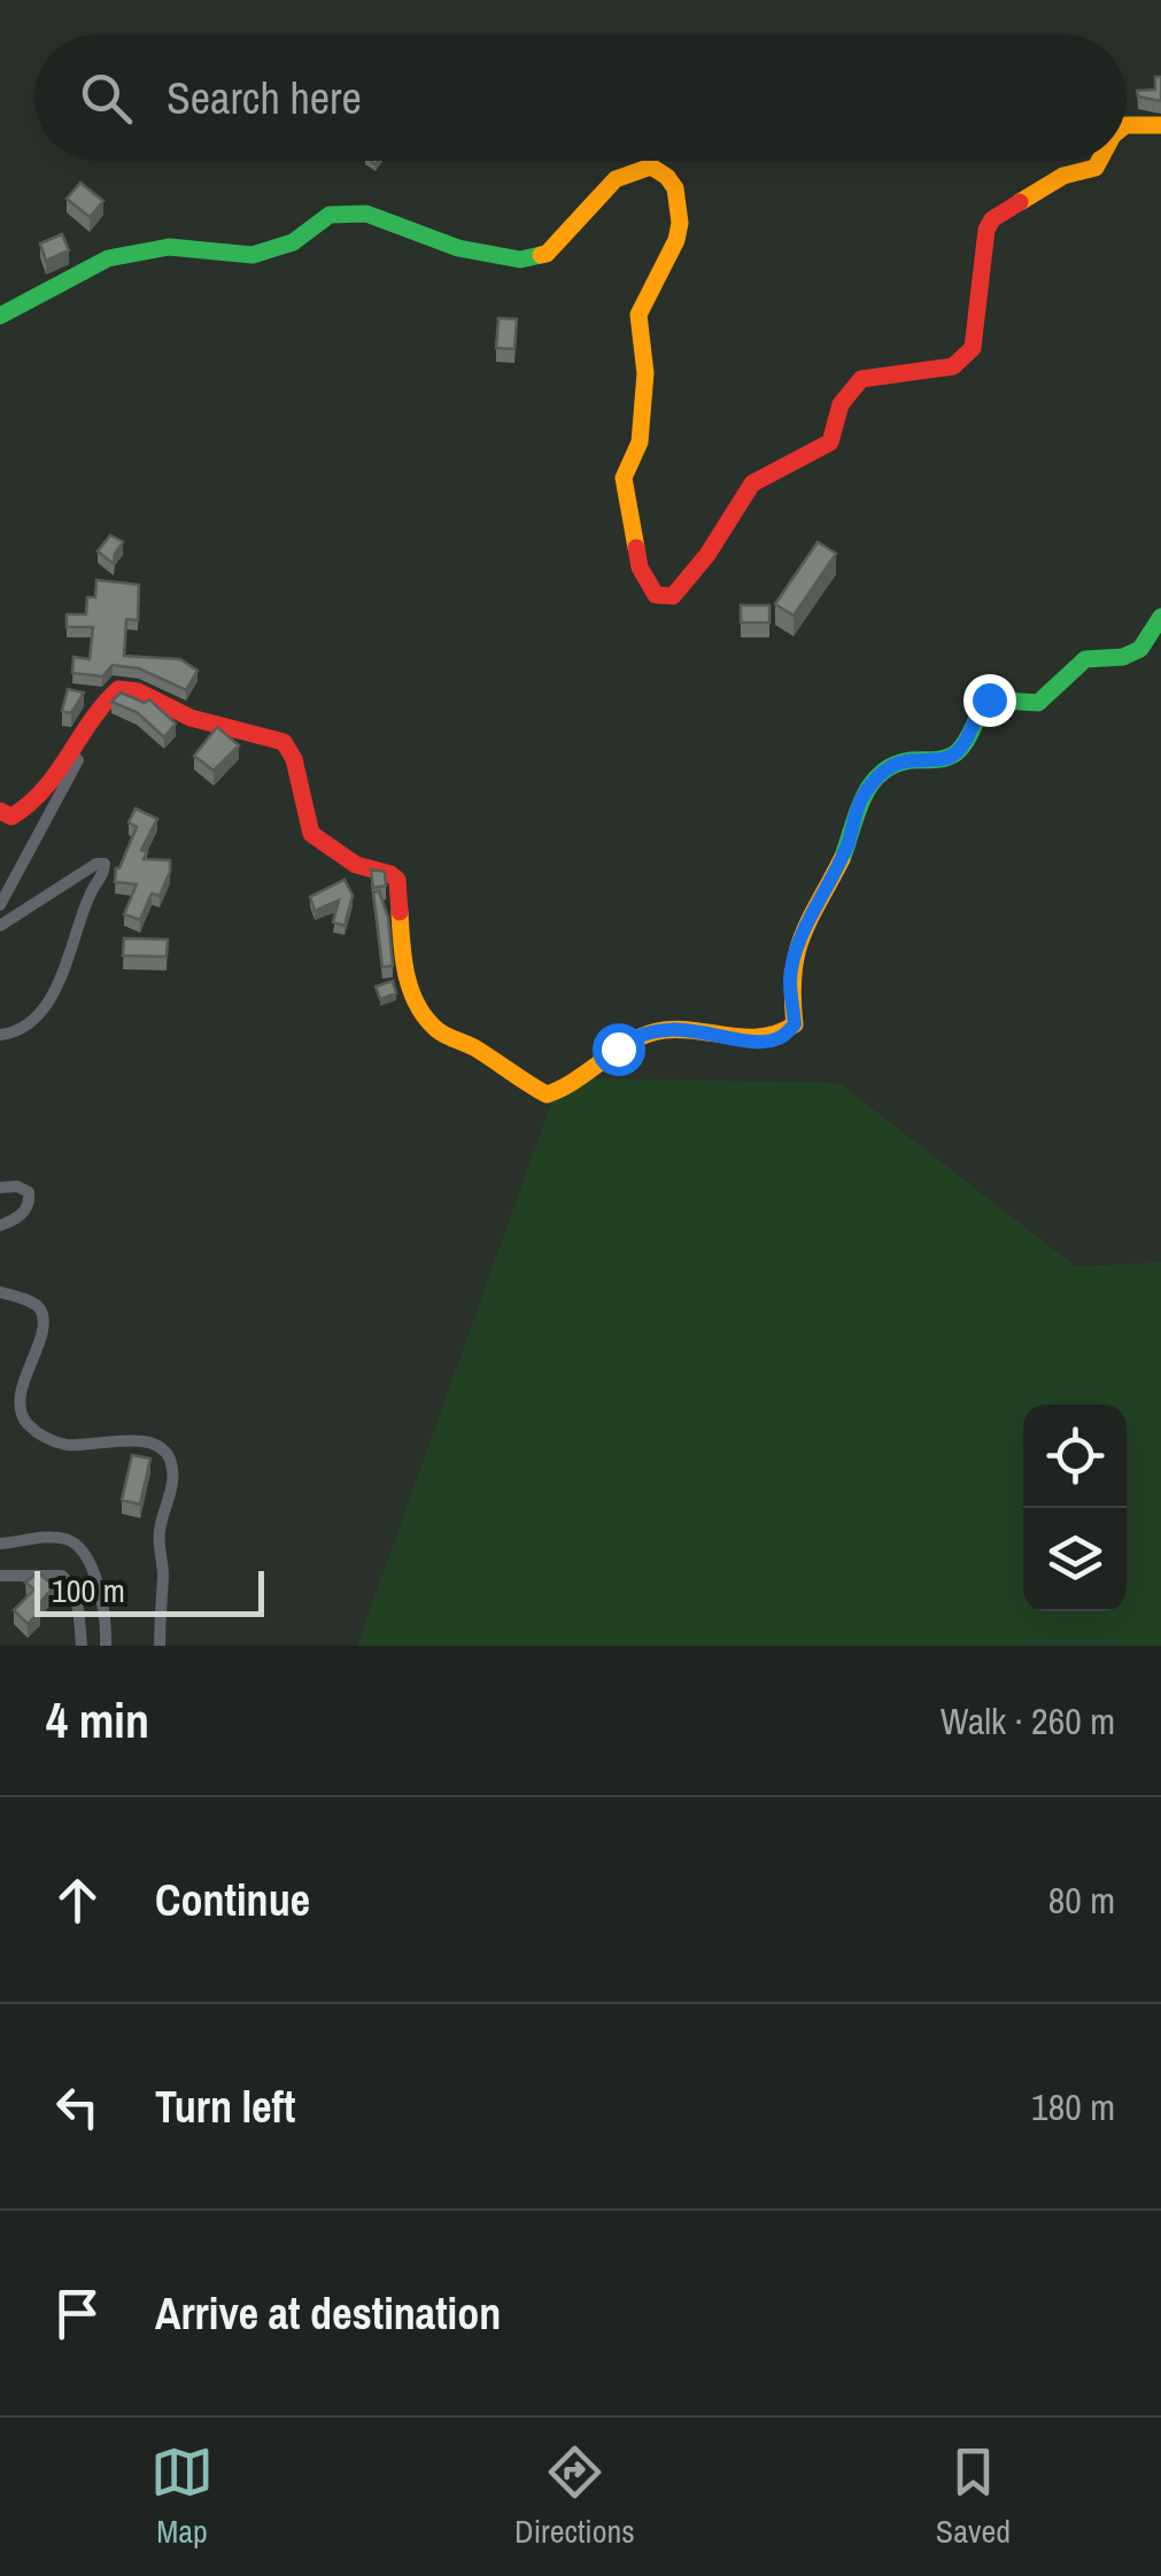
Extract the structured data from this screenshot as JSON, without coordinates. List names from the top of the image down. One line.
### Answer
{"scale_bar":"100 m","page":{"search":"Search here","scale":"100 m","heading":["4 min","Walk · 260 m"],"list":[["Continue","80 m"],["Turn left","180 m"],"Arrive at destination"],"nav":["Map","Directions","Saved"]}}
